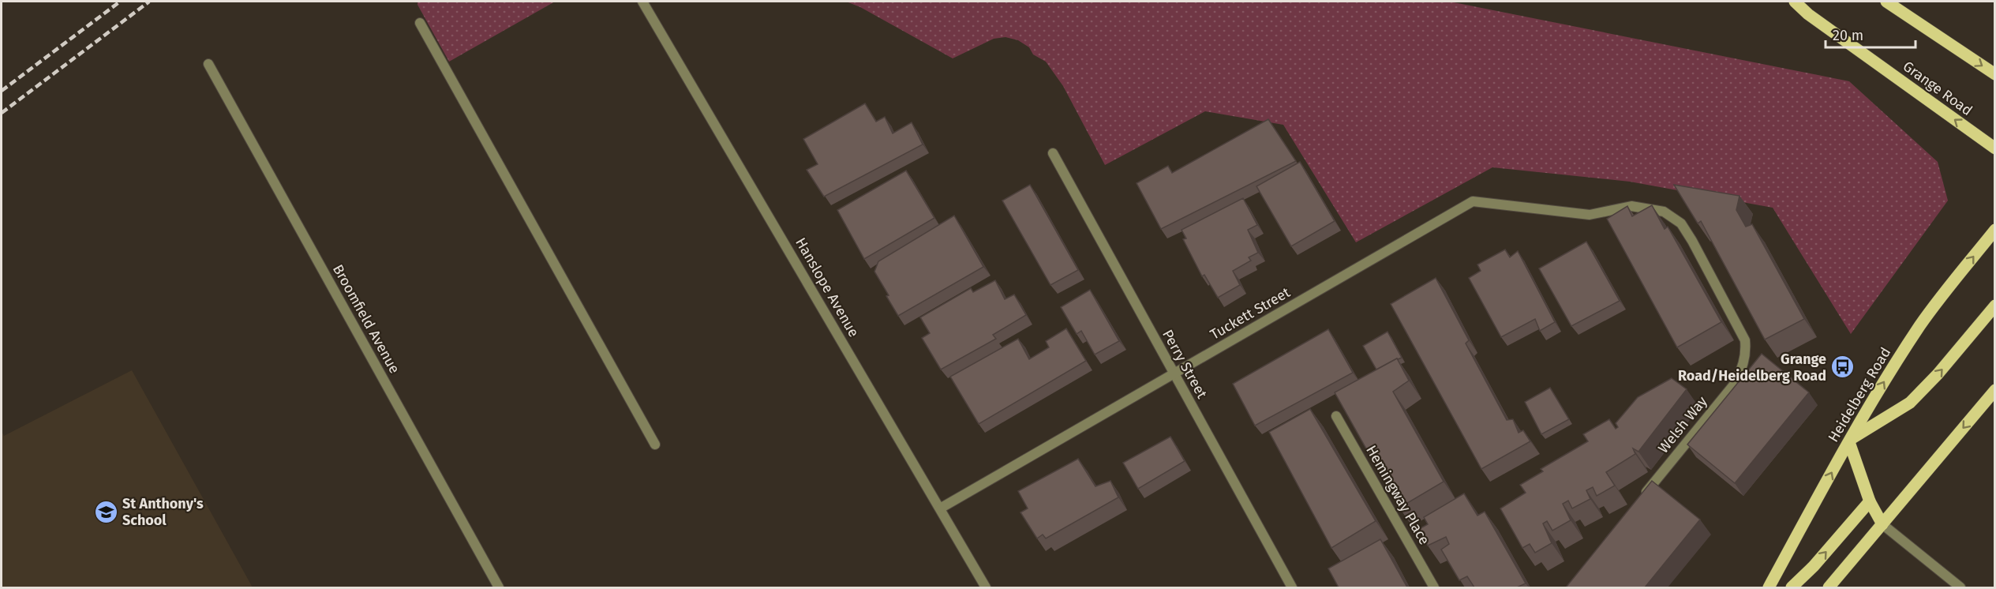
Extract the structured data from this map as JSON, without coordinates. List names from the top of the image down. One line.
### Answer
{"streets":{"main road":["Grange Road","Heidelberg Road"],"street":["Hanslope Avenue","Tuckett Street","Broomfield Avenue","Perry Street","Welsh Way","Hemingway Place"]},"crossings":[["Hanslope Avenue","Tuckett Street"],["Tuckett Street","Perry Street"],["Tuckett Street","Welsh Way"]],"places":{"bus stop":["Grange Road/Heidelberg Road"],"school or university":["St Anthony's School"]},"scale_bar":"20 m"}
